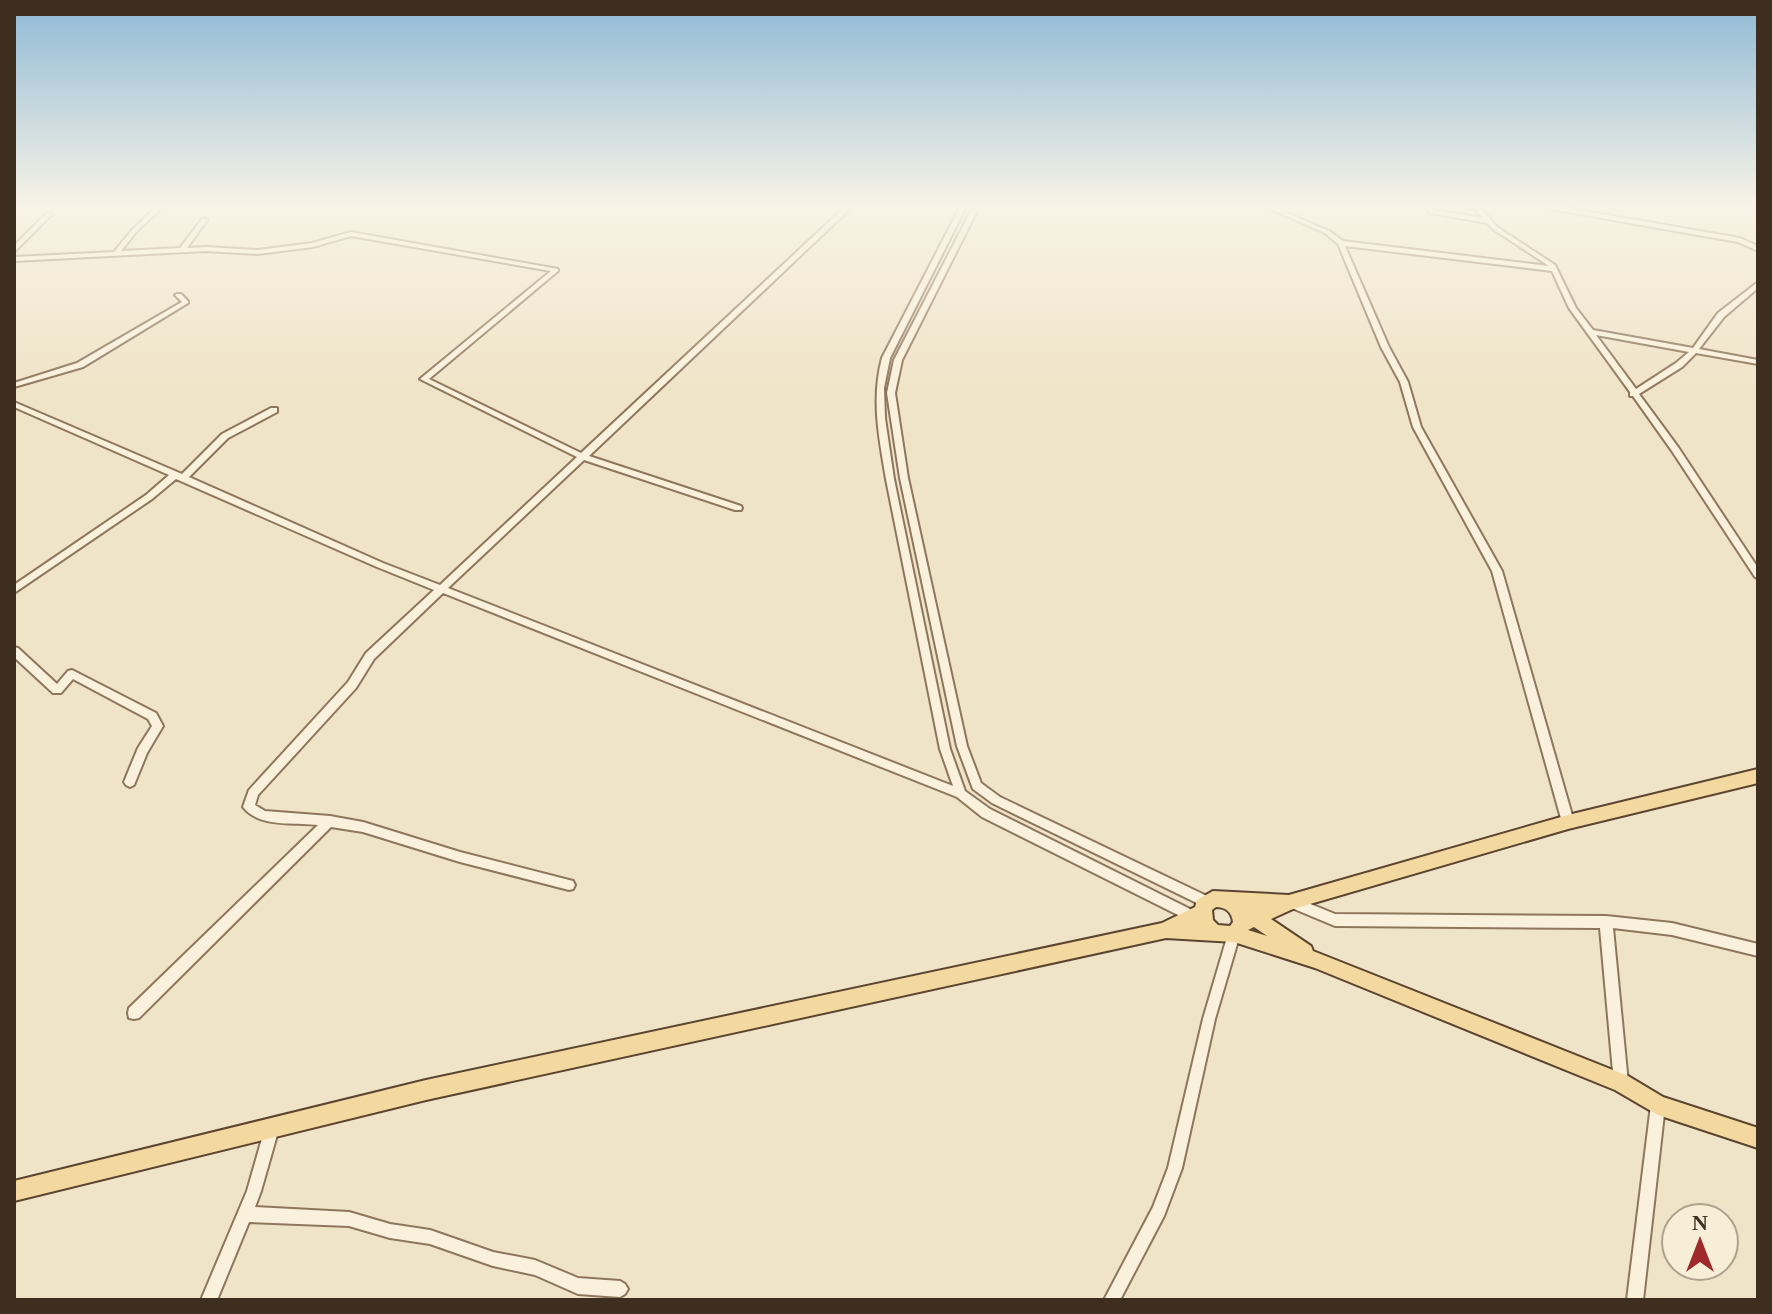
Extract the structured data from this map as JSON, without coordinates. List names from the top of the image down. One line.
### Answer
{"north":"top"}
